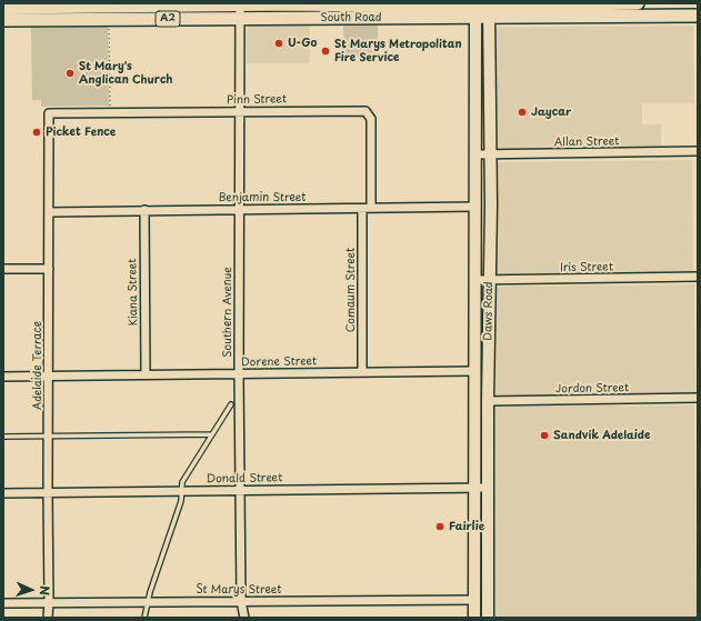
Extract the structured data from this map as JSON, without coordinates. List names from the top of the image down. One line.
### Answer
{"streets":{"highway":["South Road","A2"],"main road":["Daws Road"],"street":["Pinn Street","Allan Street","Benjamin Street","Iris Street","Comaum Street","Kiana Street","Southern Avenue","Dorene Street","Adelaide Terrace","Jordon Street","Donald Street","St Marys Street"]},"crossings":[["South Road","Daws Road"],["South Road","Southern Avenue"],["Pinn Street","Benjamin Street"],["Pinn Street","Southern Avenue"],["Pinn Street","Adelaide Terrace"],["Allan Street","Daws Road"],["Benjamin Street","Comaum Street"],["Benjamin Street","Kiana Street"],["Benjamin Street","Daws Road"],["Benjamin Street","Southern Avenue"],["Benjamin Street","Adelaide Terrace"],["Iris Street","Daws Road"],["Comaum Street","Dorene Street"],["Kiana Street","Dorene Street"],["Daws Road","Dorene Street"],["Daws Road","Jordon Street"],["Daws Road","Donald Street"],["Daws Road","St Marys Street"],["Southern Avenue","Dorene Street"],["Southern Avenue","Donald Street"],["Southern Avenue","St Marys Street"],["Dorene Street","Adelaide Terrace"],["Adelaide Terrace","Donald Street"],["Adelaide Terrace","St Marys Street"]],"places":["U-Go","St Marys Metropolitan Fire Service","St Mary's Anglican Church","Jaycar","Picket Fence","Sandvik Adelaide","Fairlie"],"north":"right"}
